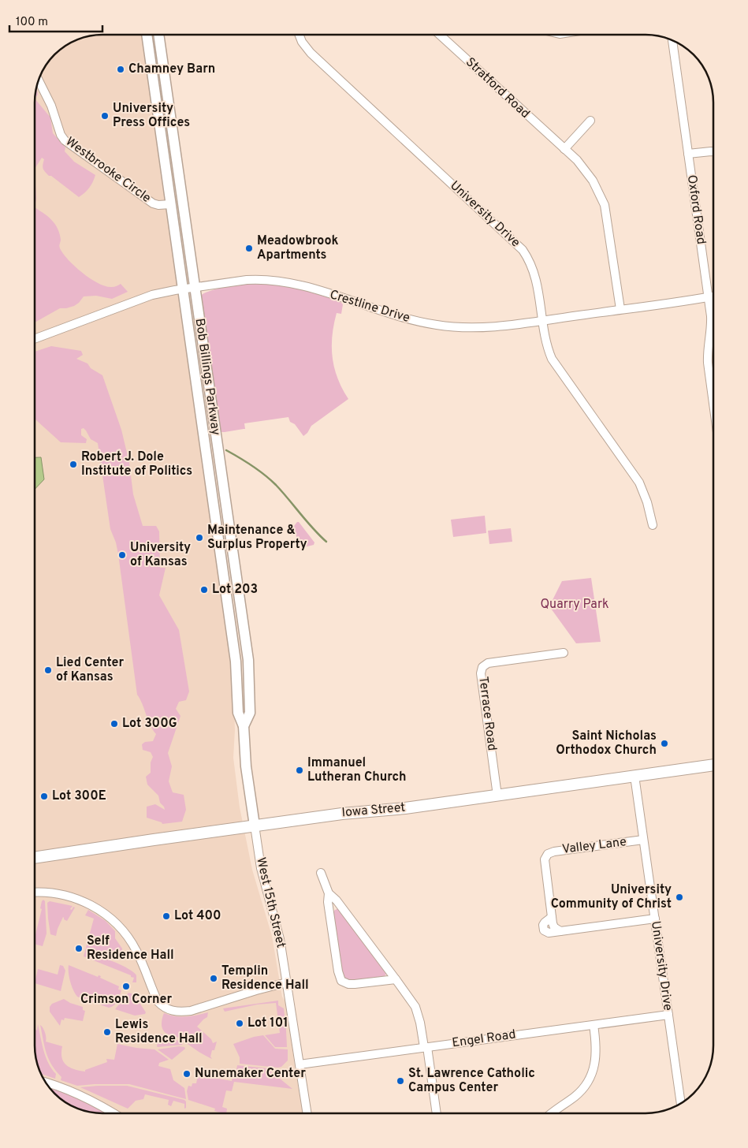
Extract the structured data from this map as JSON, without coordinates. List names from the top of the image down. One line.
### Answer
{"streets":{"highway":["Iowa Street"],"main road":["Bob Billings Parkway"],"street":["Stratford Road","Westbrooke Circle","Oxford Road","University Drive","Crestline Drive","Terrace Road","Valley Lane","West 15th Street","Engel Road"]},"crossings":[["Stratford Road","Crestline Drive"],["Westbrooke Circle","Bob Billings Parkway"],["Oxford Road","Crestline Drive"],["University Drive","Crestline Drive"],["University Drive","Iowa Street"],["University Drive","Valley Lane"],["University Drive","Engel Road"],["Crestline Drive","Bob Billings Parkway"],["Bob Billings Parkway","Iowa Street"],["Bob Billings Parkway","West 15th Street"],["Terrace Road","Iowa Street"],["Iowa Street","West 15th Street"],["West 15th Street","Engel Road"]],"parks":["Quarry Park"],"places":["Chamney Barn","University Press Offices","Meadowbrook Apartments","Robert J. Dole Institute of Politics","Maintenance & Surplus Property","University of Kansas","Lot 203","Lied Center of Kansas","Lot 300G","Saint Nicholas Orthodox Church","Immanuel Lutheran Church","Lot 300E","University Community of Christ","Lot 400","Self Residence Hall","Templin Residence Hall","Crimson Corner","Lot 101","Lewis Residence Hall","Nunemaker Center","St. Lawrence Catholic Campus Center"],"scale_bar":"100 m"}
